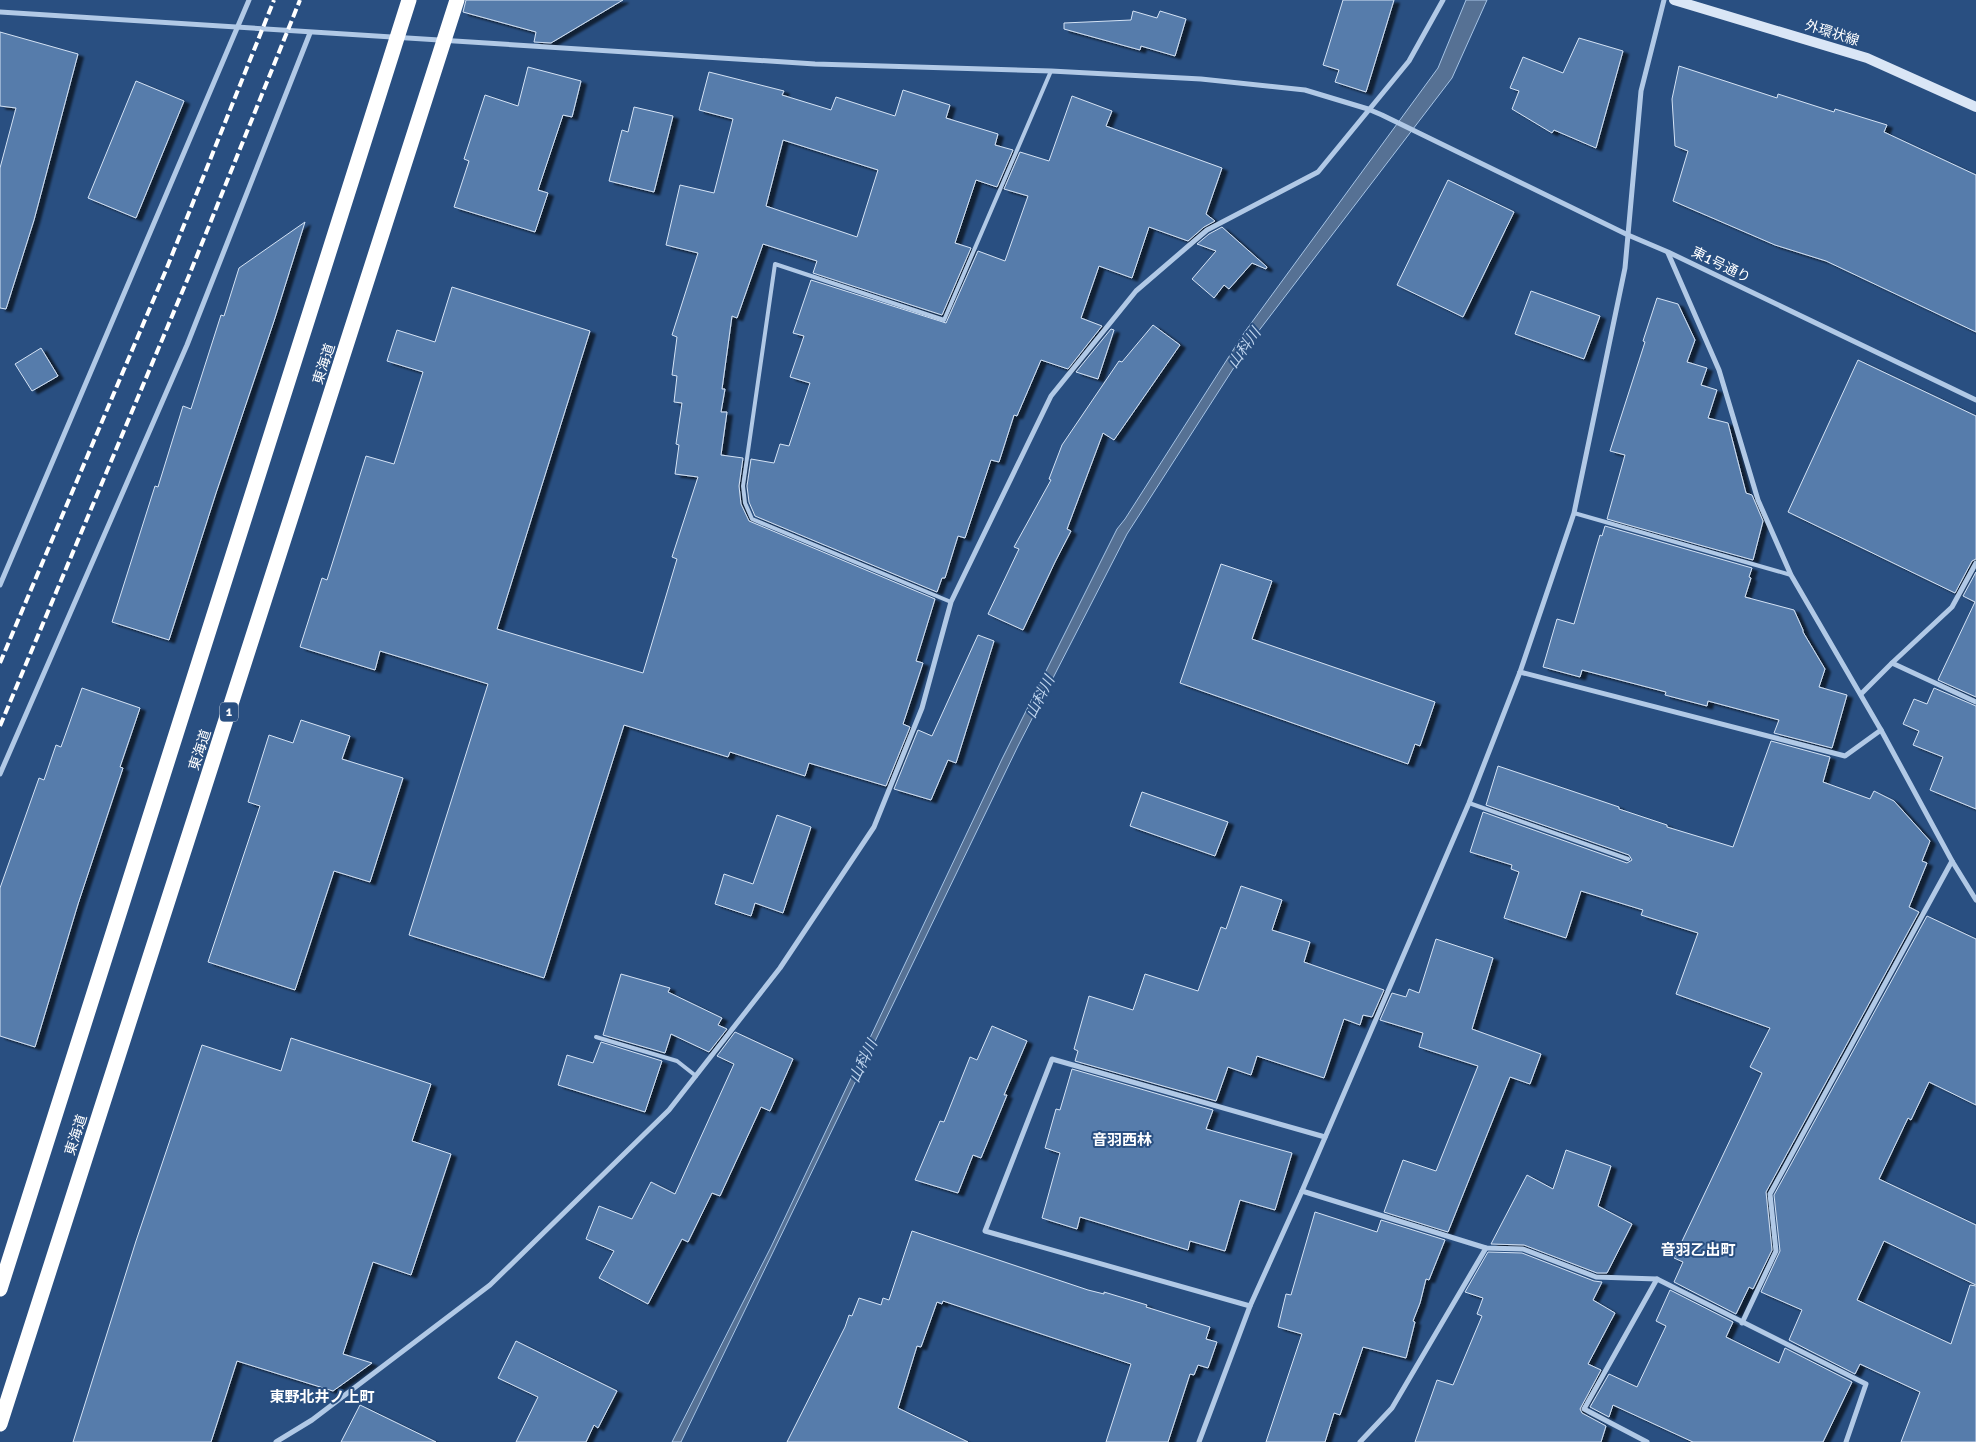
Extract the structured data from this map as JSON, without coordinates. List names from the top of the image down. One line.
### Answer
{"streets":{"highway":["東海道","1"],"street":["外環状線","東1号通り"]},"crossings":[["東1号通り","東海道"]],"districts":["音羽西林","音羽乙出町","東野北井ノ上町"],"water":["山科川"]}
